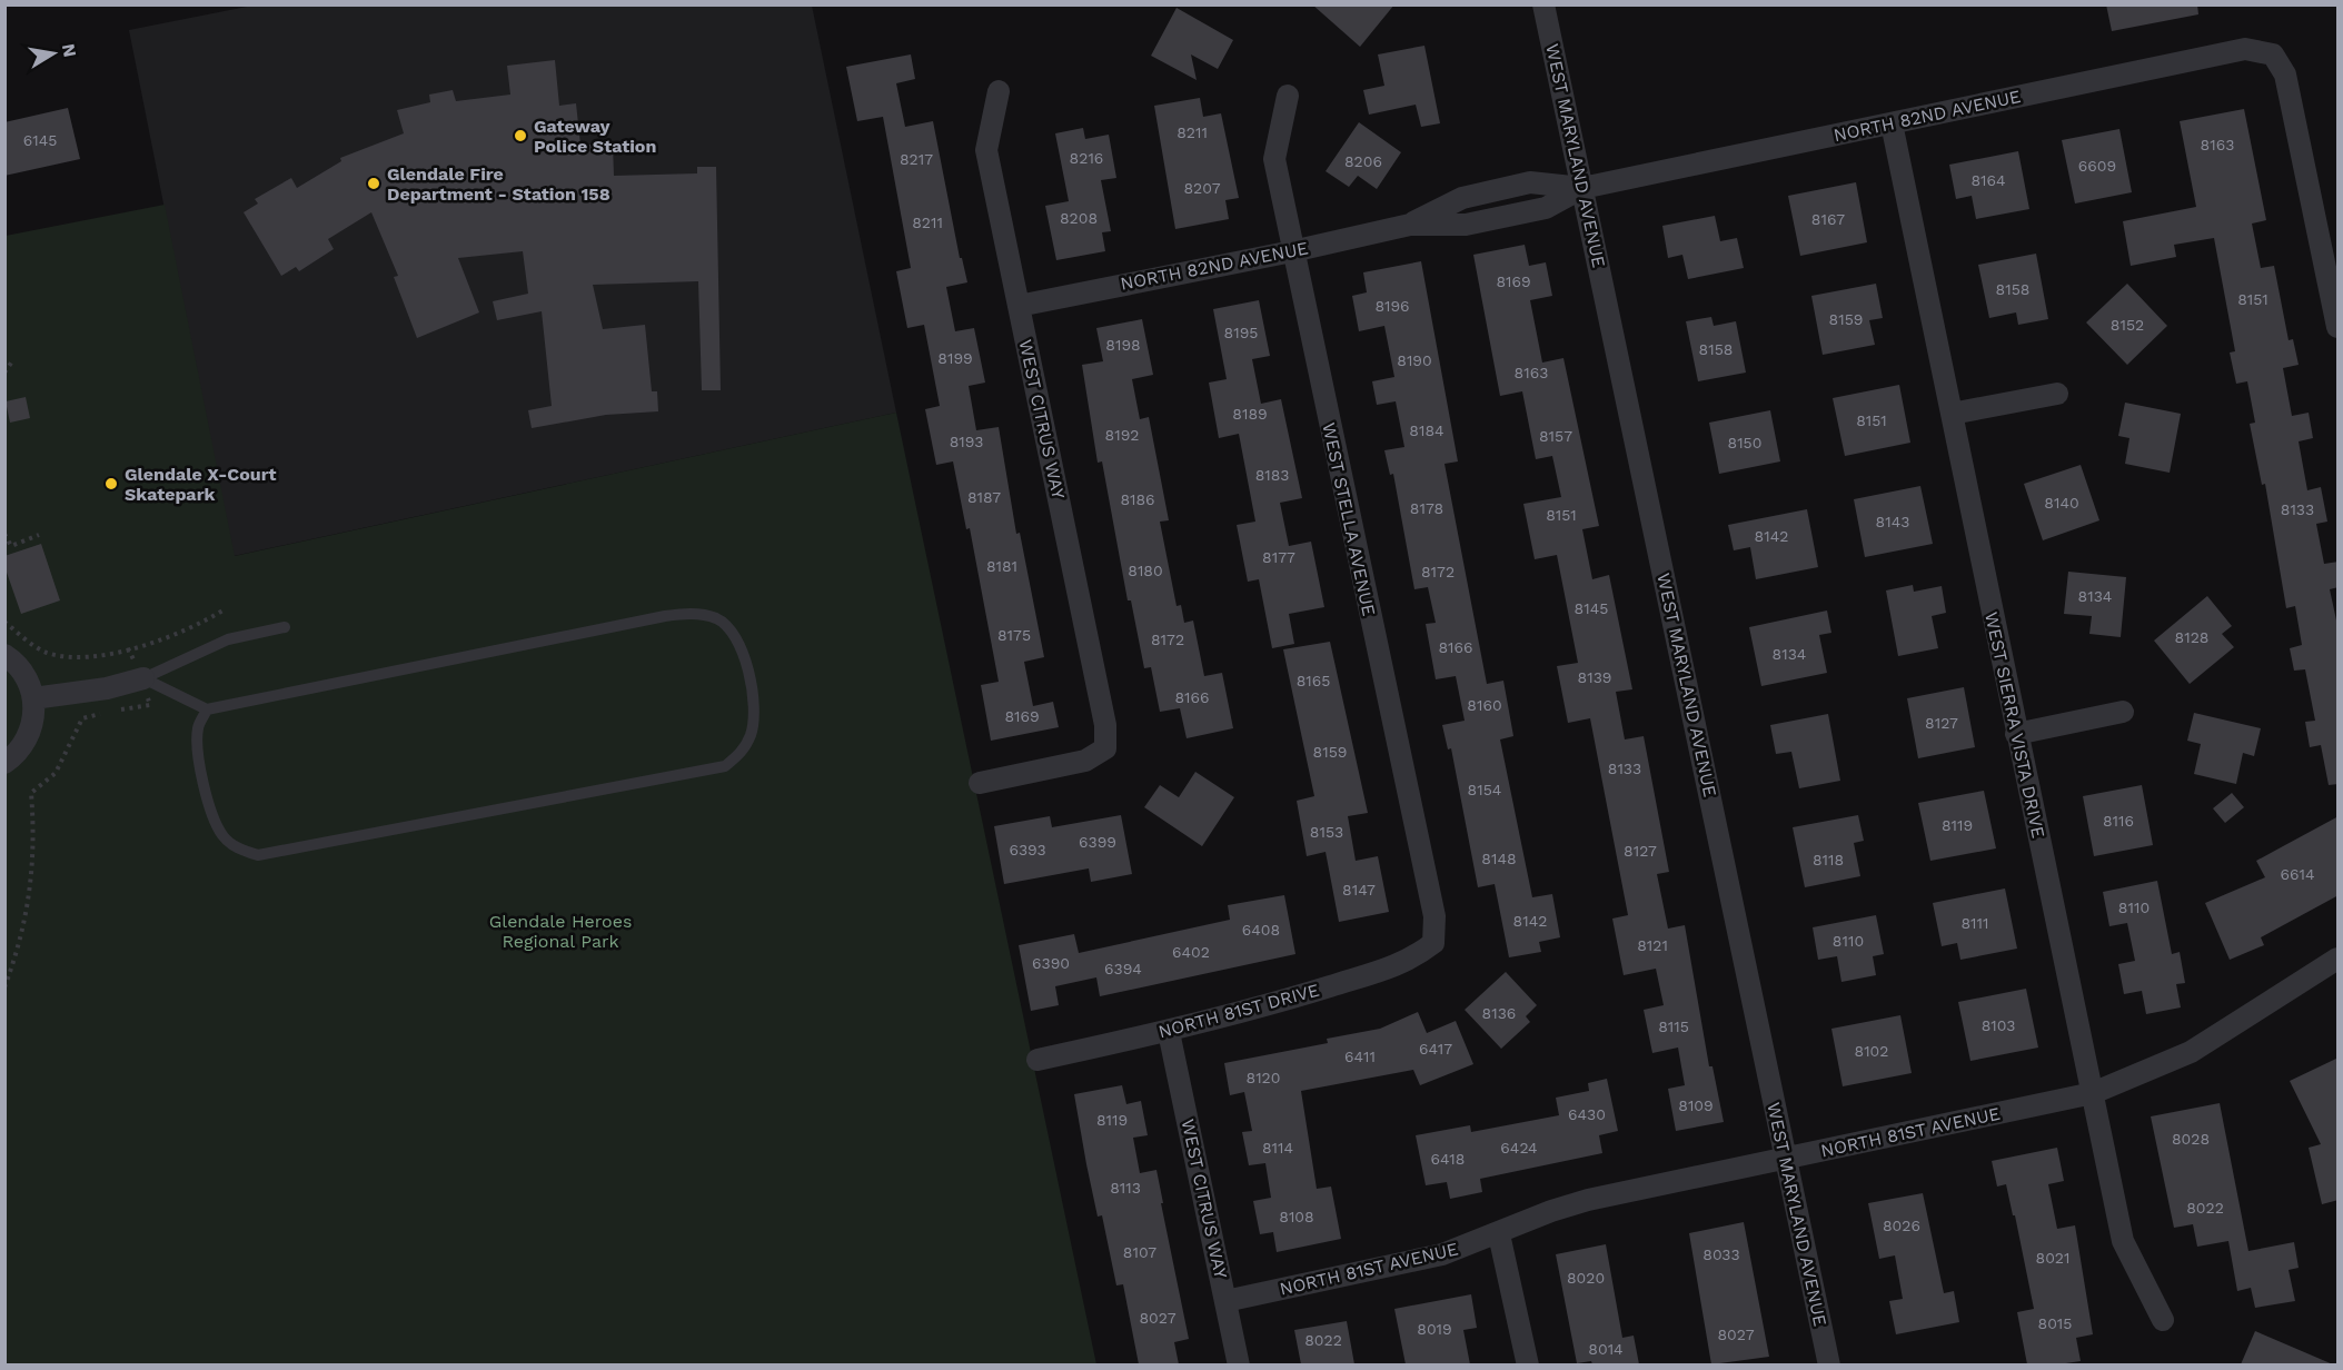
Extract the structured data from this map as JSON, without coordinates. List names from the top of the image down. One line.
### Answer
{"streets":{"street":["NORTH 82ND AVENUE","WEST MARYLAND AVENUE","WEST CITRUS WAY","WEST STELLA AVENUE","WEST SIERRA VISTA DRIVE","NORTH 81ST DRIVE","NORTH 81ST AVENUE"]},"crossings":[["NORTH 82ND AVENUE","WEST MARYLAND AVENUE"],["NORTH 82ND AVENUE","WEST CITRUS WAY"],["NORTH 82ND AVENUE","WEST STELLA AVENUE"],["NORTH 82ND AVENUE","WEST SIERRA VISTA DRIVE"],["WEST MARYLAND AVENUE","NORTH 81ST AVENUE"],["WEST CITRUS WAY","NORTH 81ST DRIVE"],["WEST CITRUS WAY","NORTH 81ST AVENUE"],["WEST STELLA AVENUE","NORTH 81ST DRIVE"],["WEST SIERRA VISTA DRIVE","NORTH 81ST AVENUE"]],"parks":["Glendale Heroes Regional Park"],"places":["Gateway Police Station","Glendale Fire Department - Station 158","Glendale X-Court Skatepark"],"house_numbers":["8211","6145","8163","8216","8217","8206","6609","8164","8207","8208","8167","8211","8169","8158","8151","8196","8159","8152","8195","8198","8158","8199","8190","8163","8189","8151","8184","8192","8157","8193","8150","8183","8187","8186","8140","8178","8133","8151","8143","8142","8177","8181","8180","8172","8134","8145","8175","8128","8172","8166","8134","8139","8165","8166","8160","8169","8127","8159","8133","8154","8116","8119","8153","6399","6393","8127","8148","8118","6614","8147","8110","8142","8111","6408","8110","8121","6402","6390","6394","8136","8103","8115","6417","8102","6411","8120","8109","6430","8119","8028","8114","6424","6418","8113","8022","8108","8026","8107","8033","8021","8020","8027","8015","8019","8027","8022","8014"],"north":"right"}
